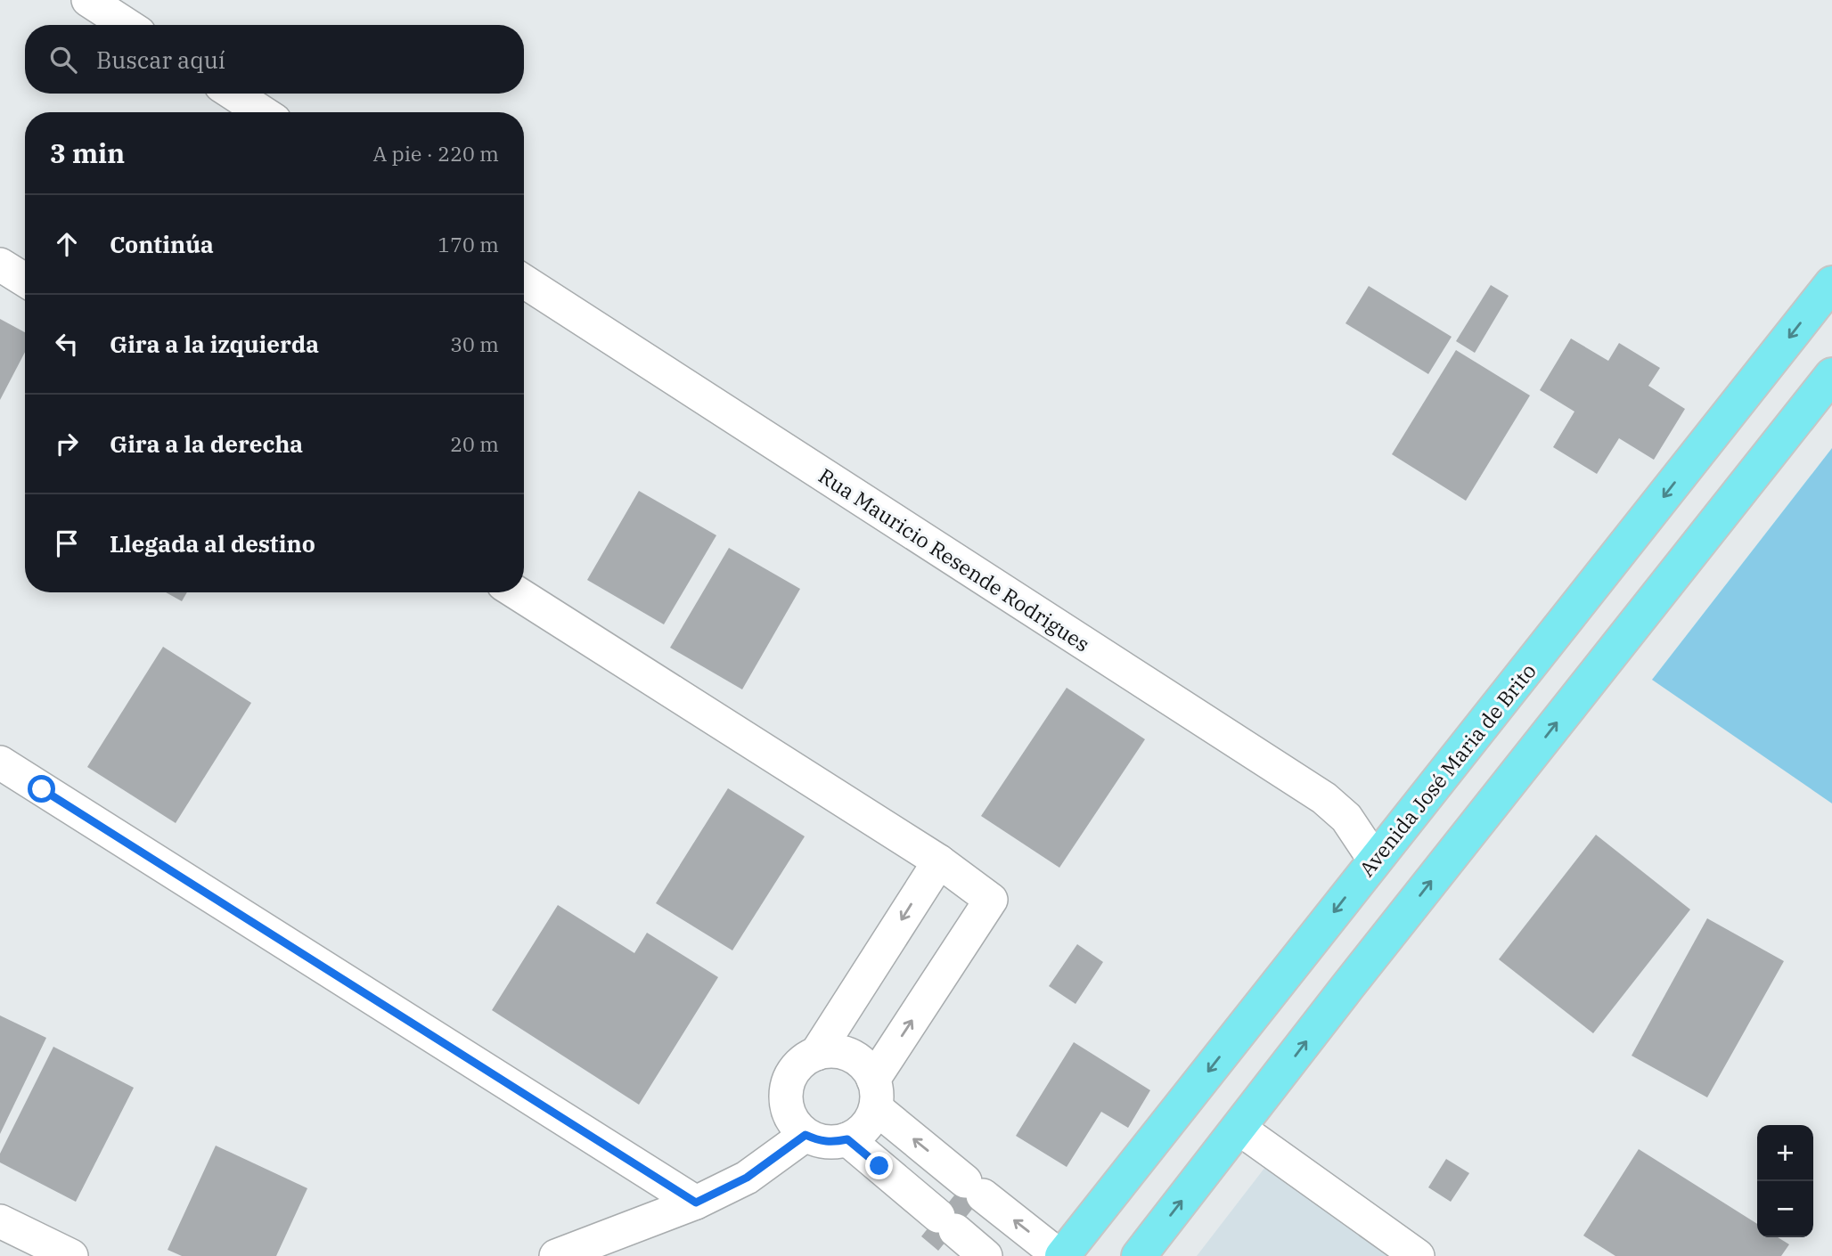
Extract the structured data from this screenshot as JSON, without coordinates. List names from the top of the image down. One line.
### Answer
{"streets":{"main road":["Avenida José Maria de Brito"],"street":["Rua Mauricio Resende Rodrigues"]},"crossings":[["Rua Mauricio Resende Rodrigues","Avenida José Maria de Brito"]],"page":{"search":"Buscar aquí","heading":["3 min","A pie · 220 m"],"list":[["Continúa","170 m"],["Gira a la izquierda","30 m"],["Gira a la derecha","20 m"],"Llegada al destino"],"map_buttons":["+","−"]}}
